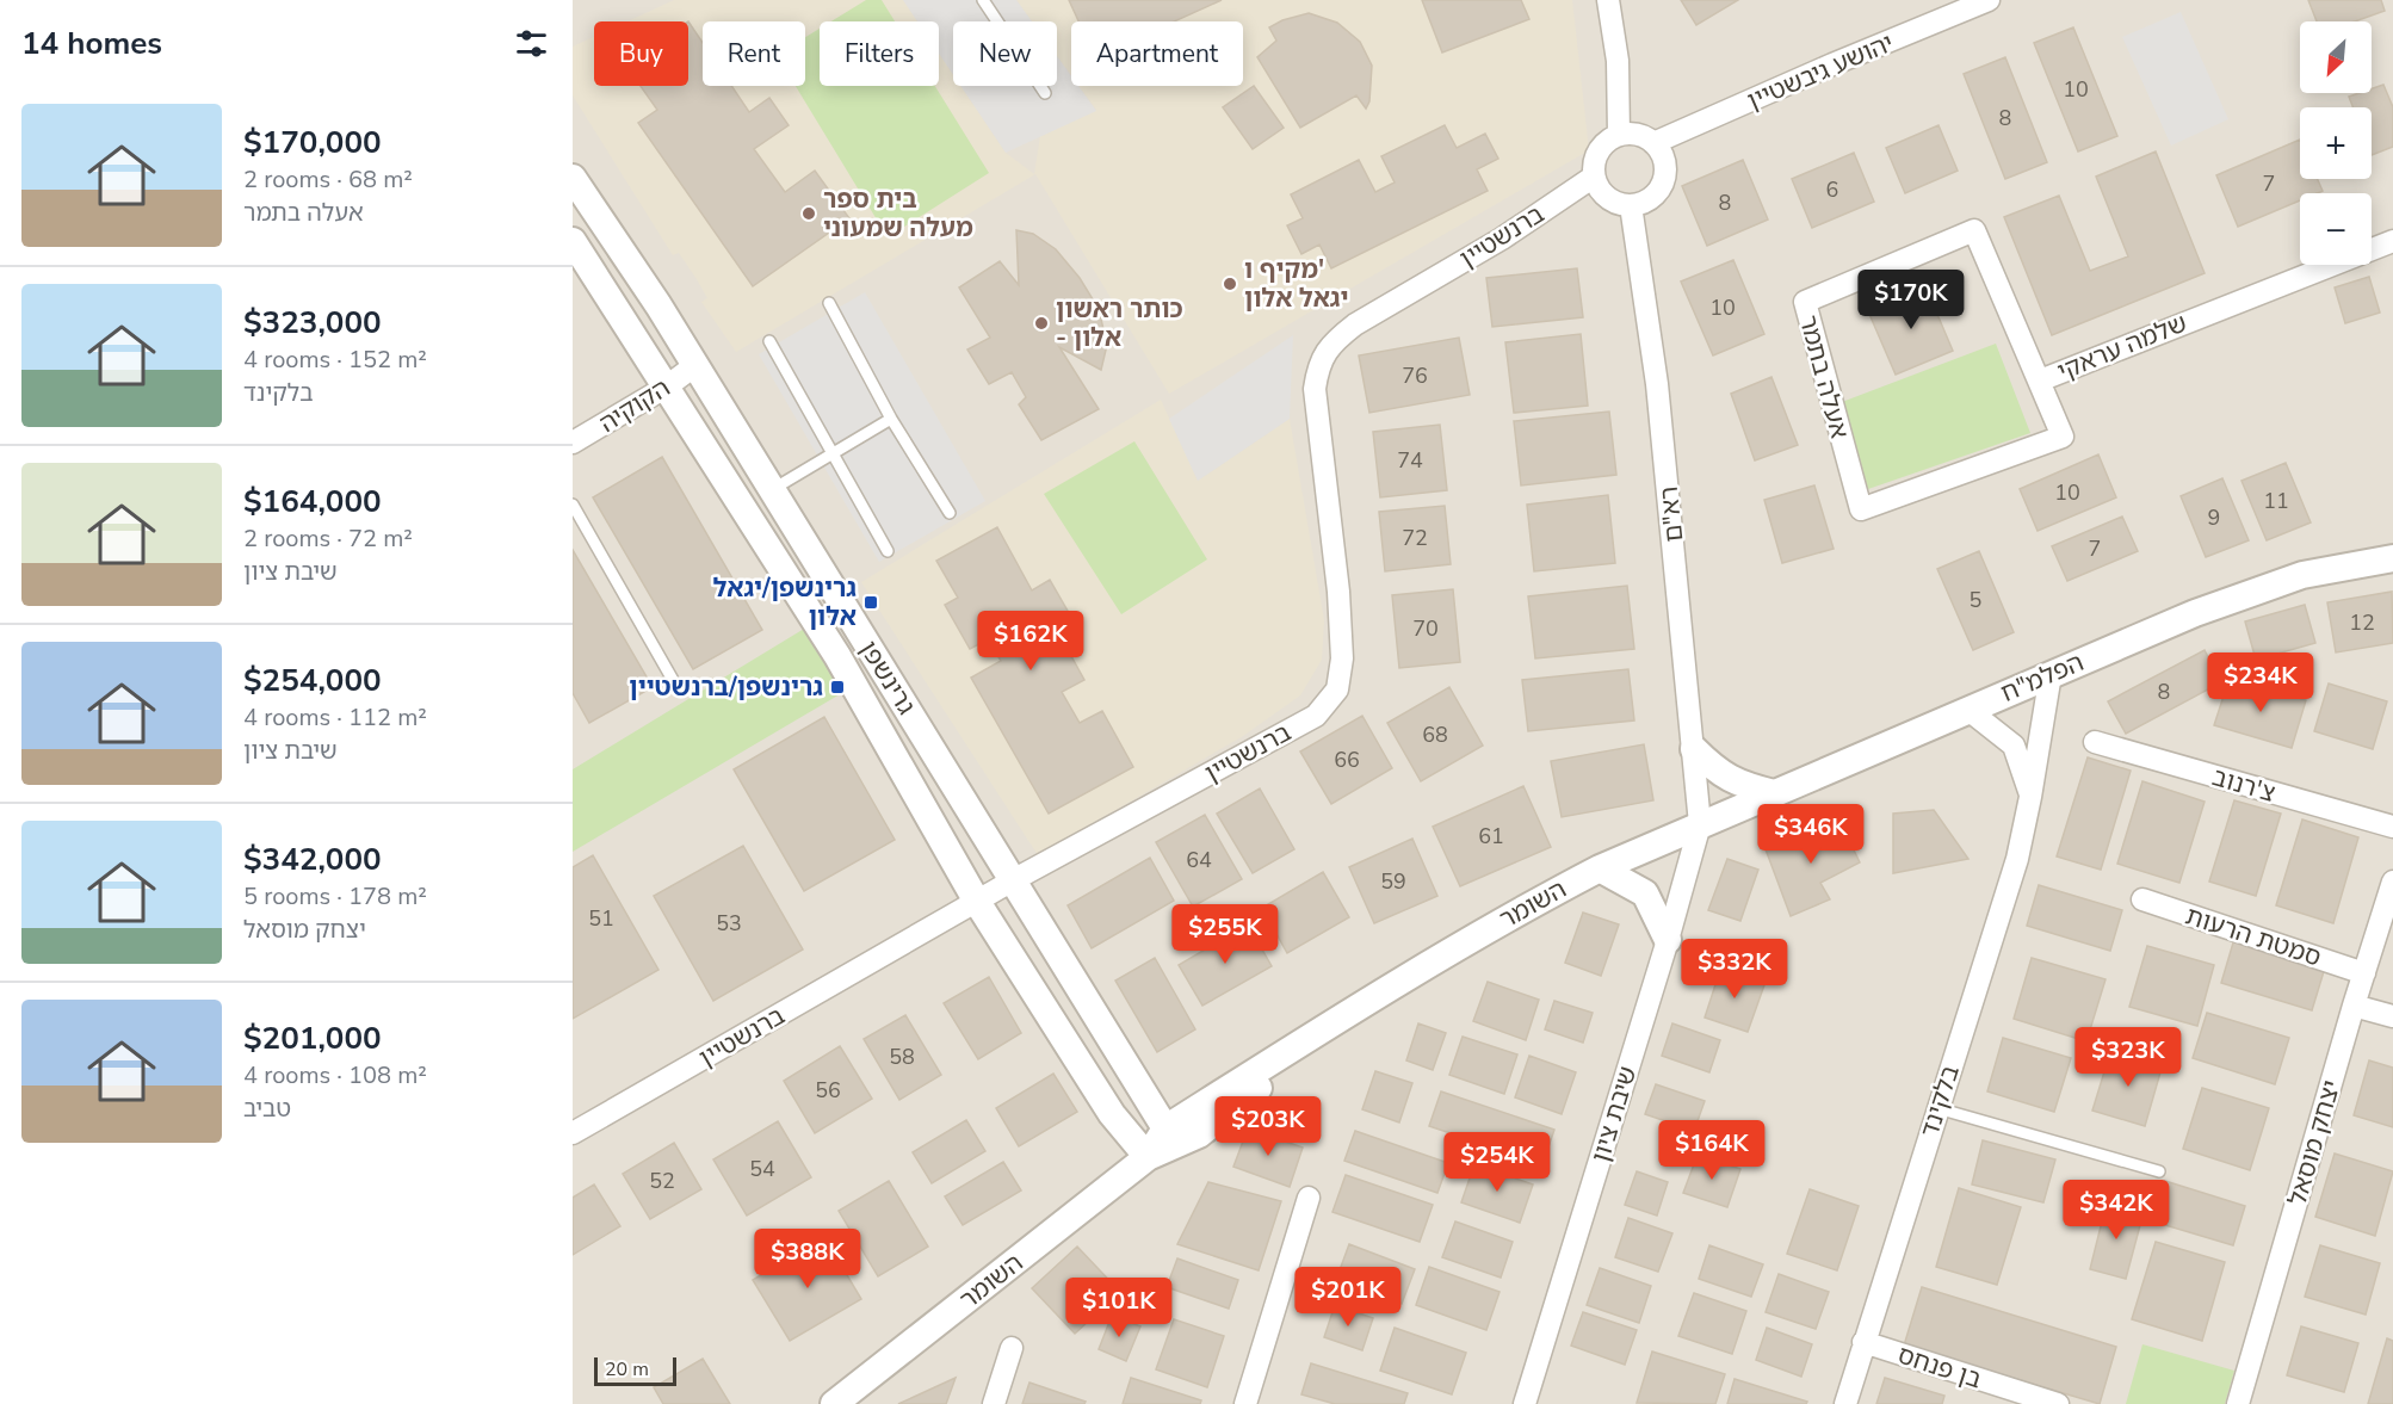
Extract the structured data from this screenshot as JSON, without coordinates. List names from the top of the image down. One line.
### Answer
{"streets":{"street":["יהושע גיבשטיין","ברנשטיין","שלמה עראקי","אעלה בתמר","הקוקיה","רא\"ם","גרינשפן","הפלמ\"ח","צ'רנוב","השומר","סמטת הרעות","בלקינד","שיבת ציון","יצחק מוסאל","בן פנחס"]},"crossings":[["יהושע גיבשטיין","ברנשטיין"],["יהושע גיבשטיין","רא\"ם"],["ברנשטיין","רא\"ם"],["ברנשטיין","גרינשפן"],["שלמה עראקי","אעלה בתמר"],["הקוקיה","גרינשפן"],["רא\"ם","הפלמ\"ח"],["רא\"ם","השומר"],["רא\"ם","שיבת ציון"],["גרינשפן","השומר"],["הפלמ\"ח","השומר"],["הפלמ\"ח","בלקינד"],["הפלמ\"ח","שיבת ציון"],["השומר","שיבת ציון"],["סמטת הרעות","יצחק מוסאל"],["בלקינד","בן פנחס"]],"places":{"other":["בית ספר מעלה שמעוני","מקיף ו' יגאל אלון","כותר ראשון - אלון"],"transit":["גרינשפן/יגאל אלון","גרינשפן/ברנשטיין"]},"house_numbers":["10","8","7","6","8","10","76","74","10","11","9","72","7","5","12","70","8","68","66","61","64","59","51","53","58","56","54","52"],"scale_bar":"20 m","north":"bottom left","page":{"heading":"14 homes","map_buttons":["+","−"],"chip":["Buy","Rent","Filters","New","Apartment"],"list":[{"name":"$170,000","note":"2 rooms · 68 m² · אעלה בתמר"},{"name":"$323,000","note":"4 rooms · 152 m² · בלקינד"},{"name":"$164,000","note":"2 rooms · 72 m² · שיבת ציון"},{"name":"$254,000","note":"4 rooms · 112 m² · שיבת ציון"},{"name":"$342,000","note":"5 rooms · 178 m² · יצחק מוסאל"},{"name":"$201,000","note":"4 rooms · 108 m² · טביב"}],"price":["$170K","$162K","$234K","$346K","$255K","$332K","$323K","$203K","$164K","$254K","$342K","$388K","$201K","$101K"],"scale":"20 m"}}
